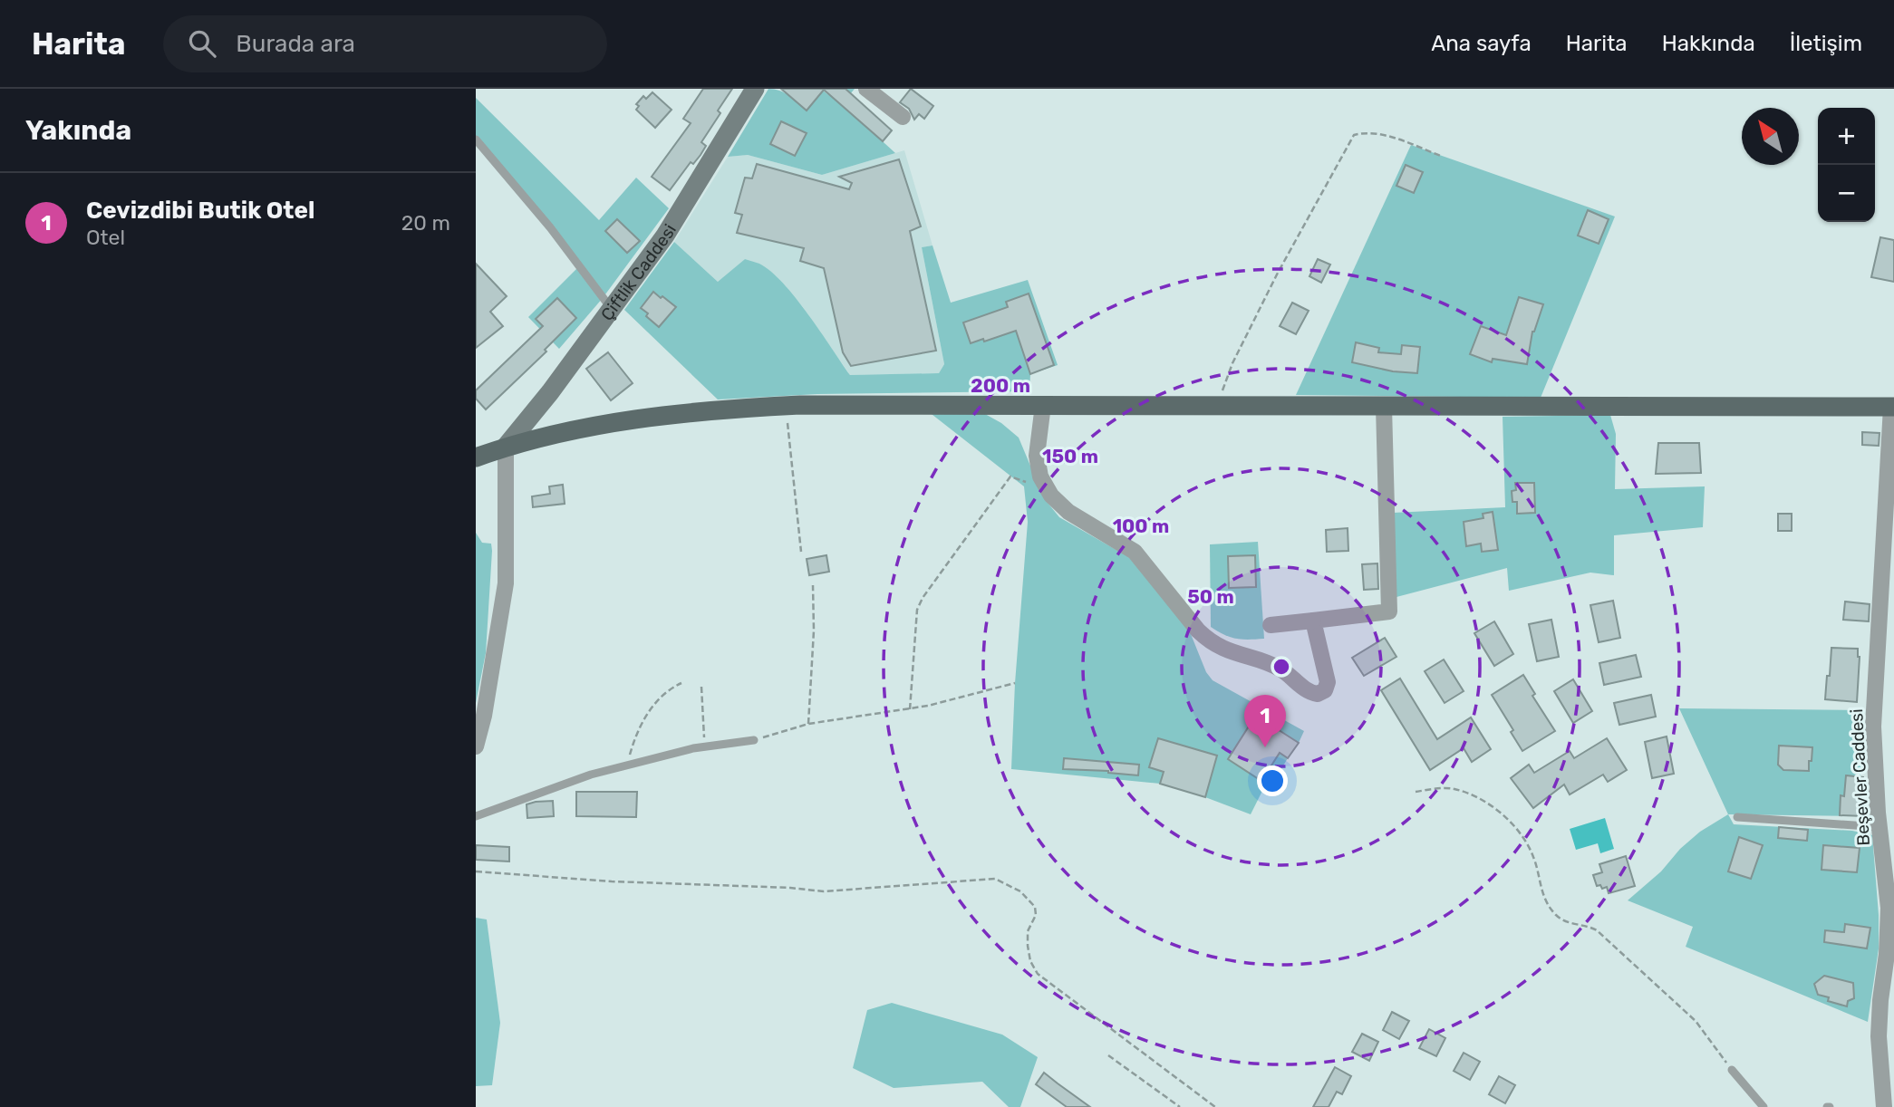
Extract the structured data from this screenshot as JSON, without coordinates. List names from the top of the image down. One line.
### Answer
{"streets":{"street":["Çiftlik Caddesi","Beşevler Caddesi"]},"north":"top left","page":{"header":"Harita","search":"Burada ara","nav":["Ana sayfa","Harita","Hakkında","İletişim"],"heading":"Yakında","map_buttons":["+","−"],"list":[{"mark":"1","name":"Cevizdibi Butik Otel","note":"Otel","value":"20 m"}],"pins":"1"},"rings":["200 m","150 m","100 m","50 m"]}
